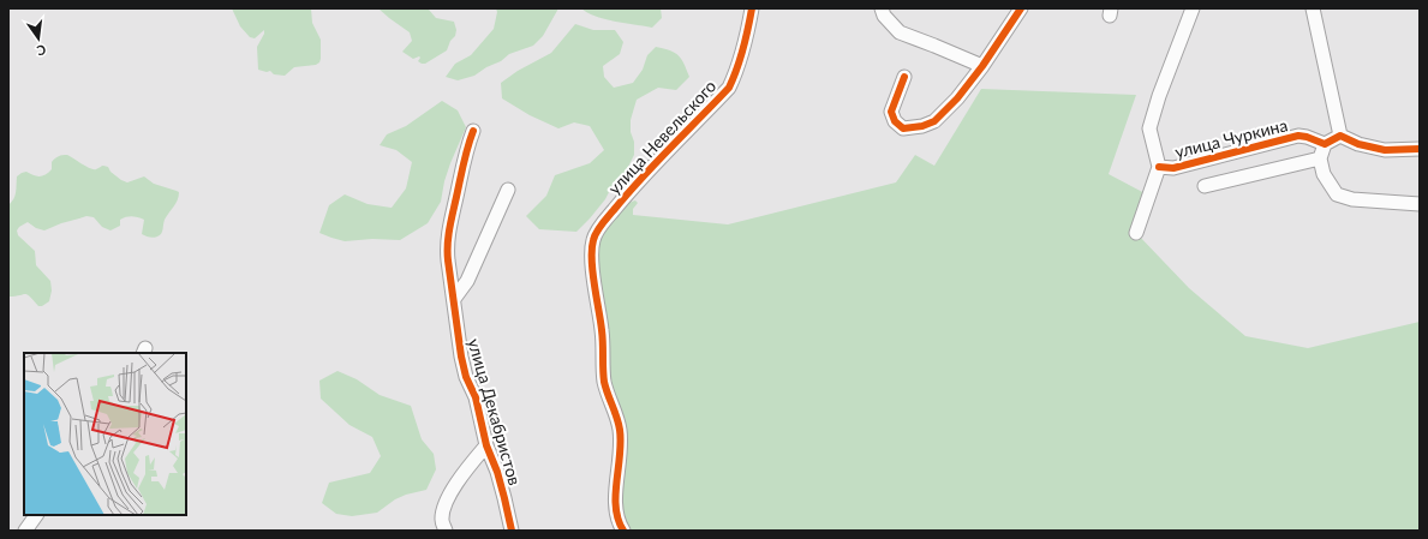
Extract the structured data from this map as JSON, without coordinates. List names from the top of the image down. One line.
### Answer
{"streets":{"street":["улица Невельского","улица Чуркина","улица Декабристов"]},"north":"bottom"}
